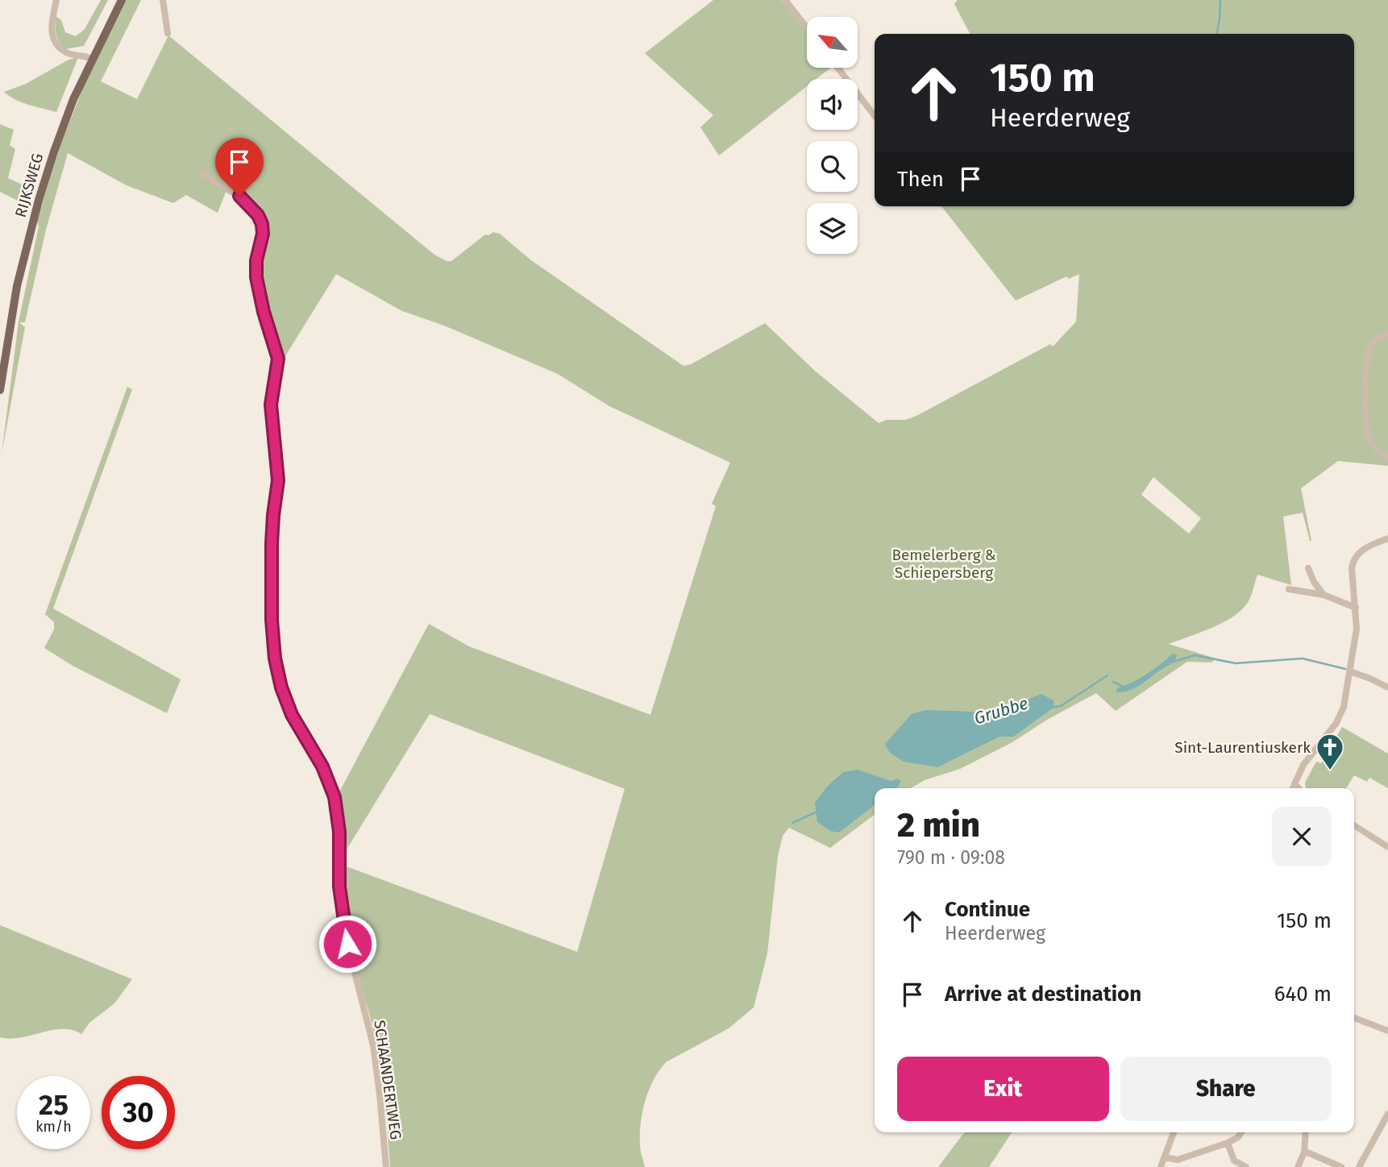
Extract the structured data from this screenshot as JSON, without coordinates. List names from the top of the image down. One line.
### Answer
{"streets":{"main road":["RIJKSWEG"],"street":["SCHAANDERTWEG"]},"water":["Grubbe"],"parks":["Bemelerberg & Schiepersberg"],"places":{"church":["Sint-Laurentiuskerk"]},"north":"top left","page":{"turn":["150 m","Heerderweg"],"then":"Then","heading":["2 min","790 m · 09:08"],"list":[{"name":"Continue","note":"Heerderweg","value":"150 m"},{"name":"Arrive at destination","value":"640 m"}],"buttons":["Exit","Share"],"speed":"25 km/h","limit":"30"}}
